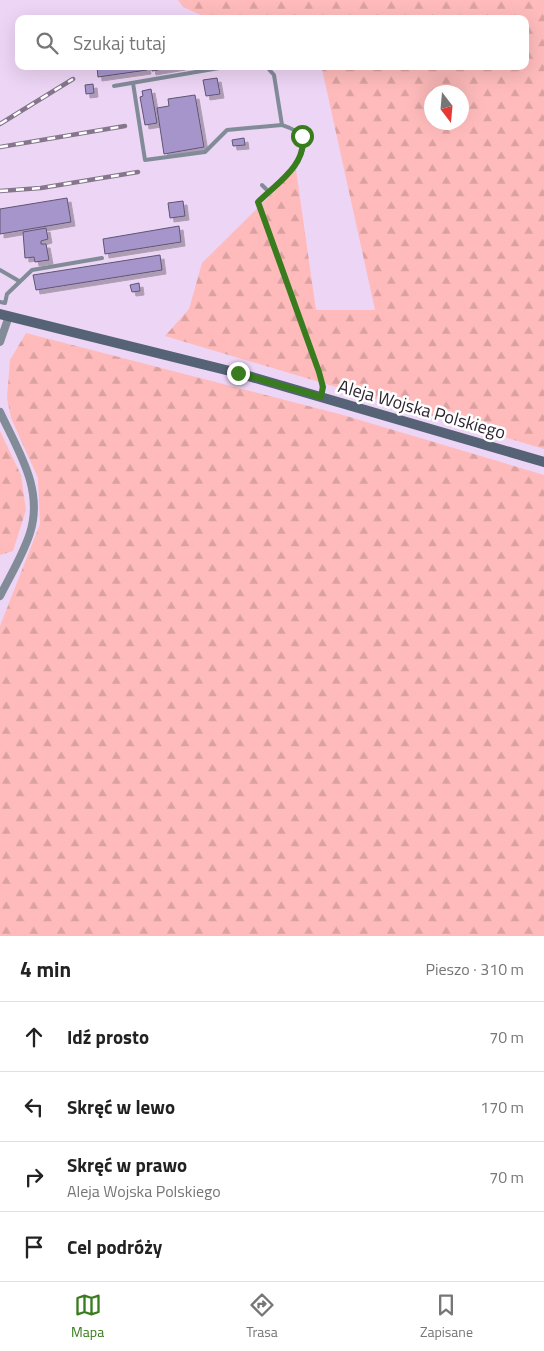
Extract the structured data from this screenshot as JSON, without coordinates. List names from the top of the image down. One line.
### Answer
{"streets":{"main road":["Aleja Wojska Polskiego"]},"north":"bottom","page":{"search":"Szukaj tutaj","heading":["4 min","Pieszo · 310 m"],"list":[["Idź prosto","70 m"],["Skręć w lewo","170 m"],["Skręć w prawo","Aleja Wojska Polskiego","70 m"],"Cel podróży"],"nav":["Mapa","Trasa","Zapisane"]}}
